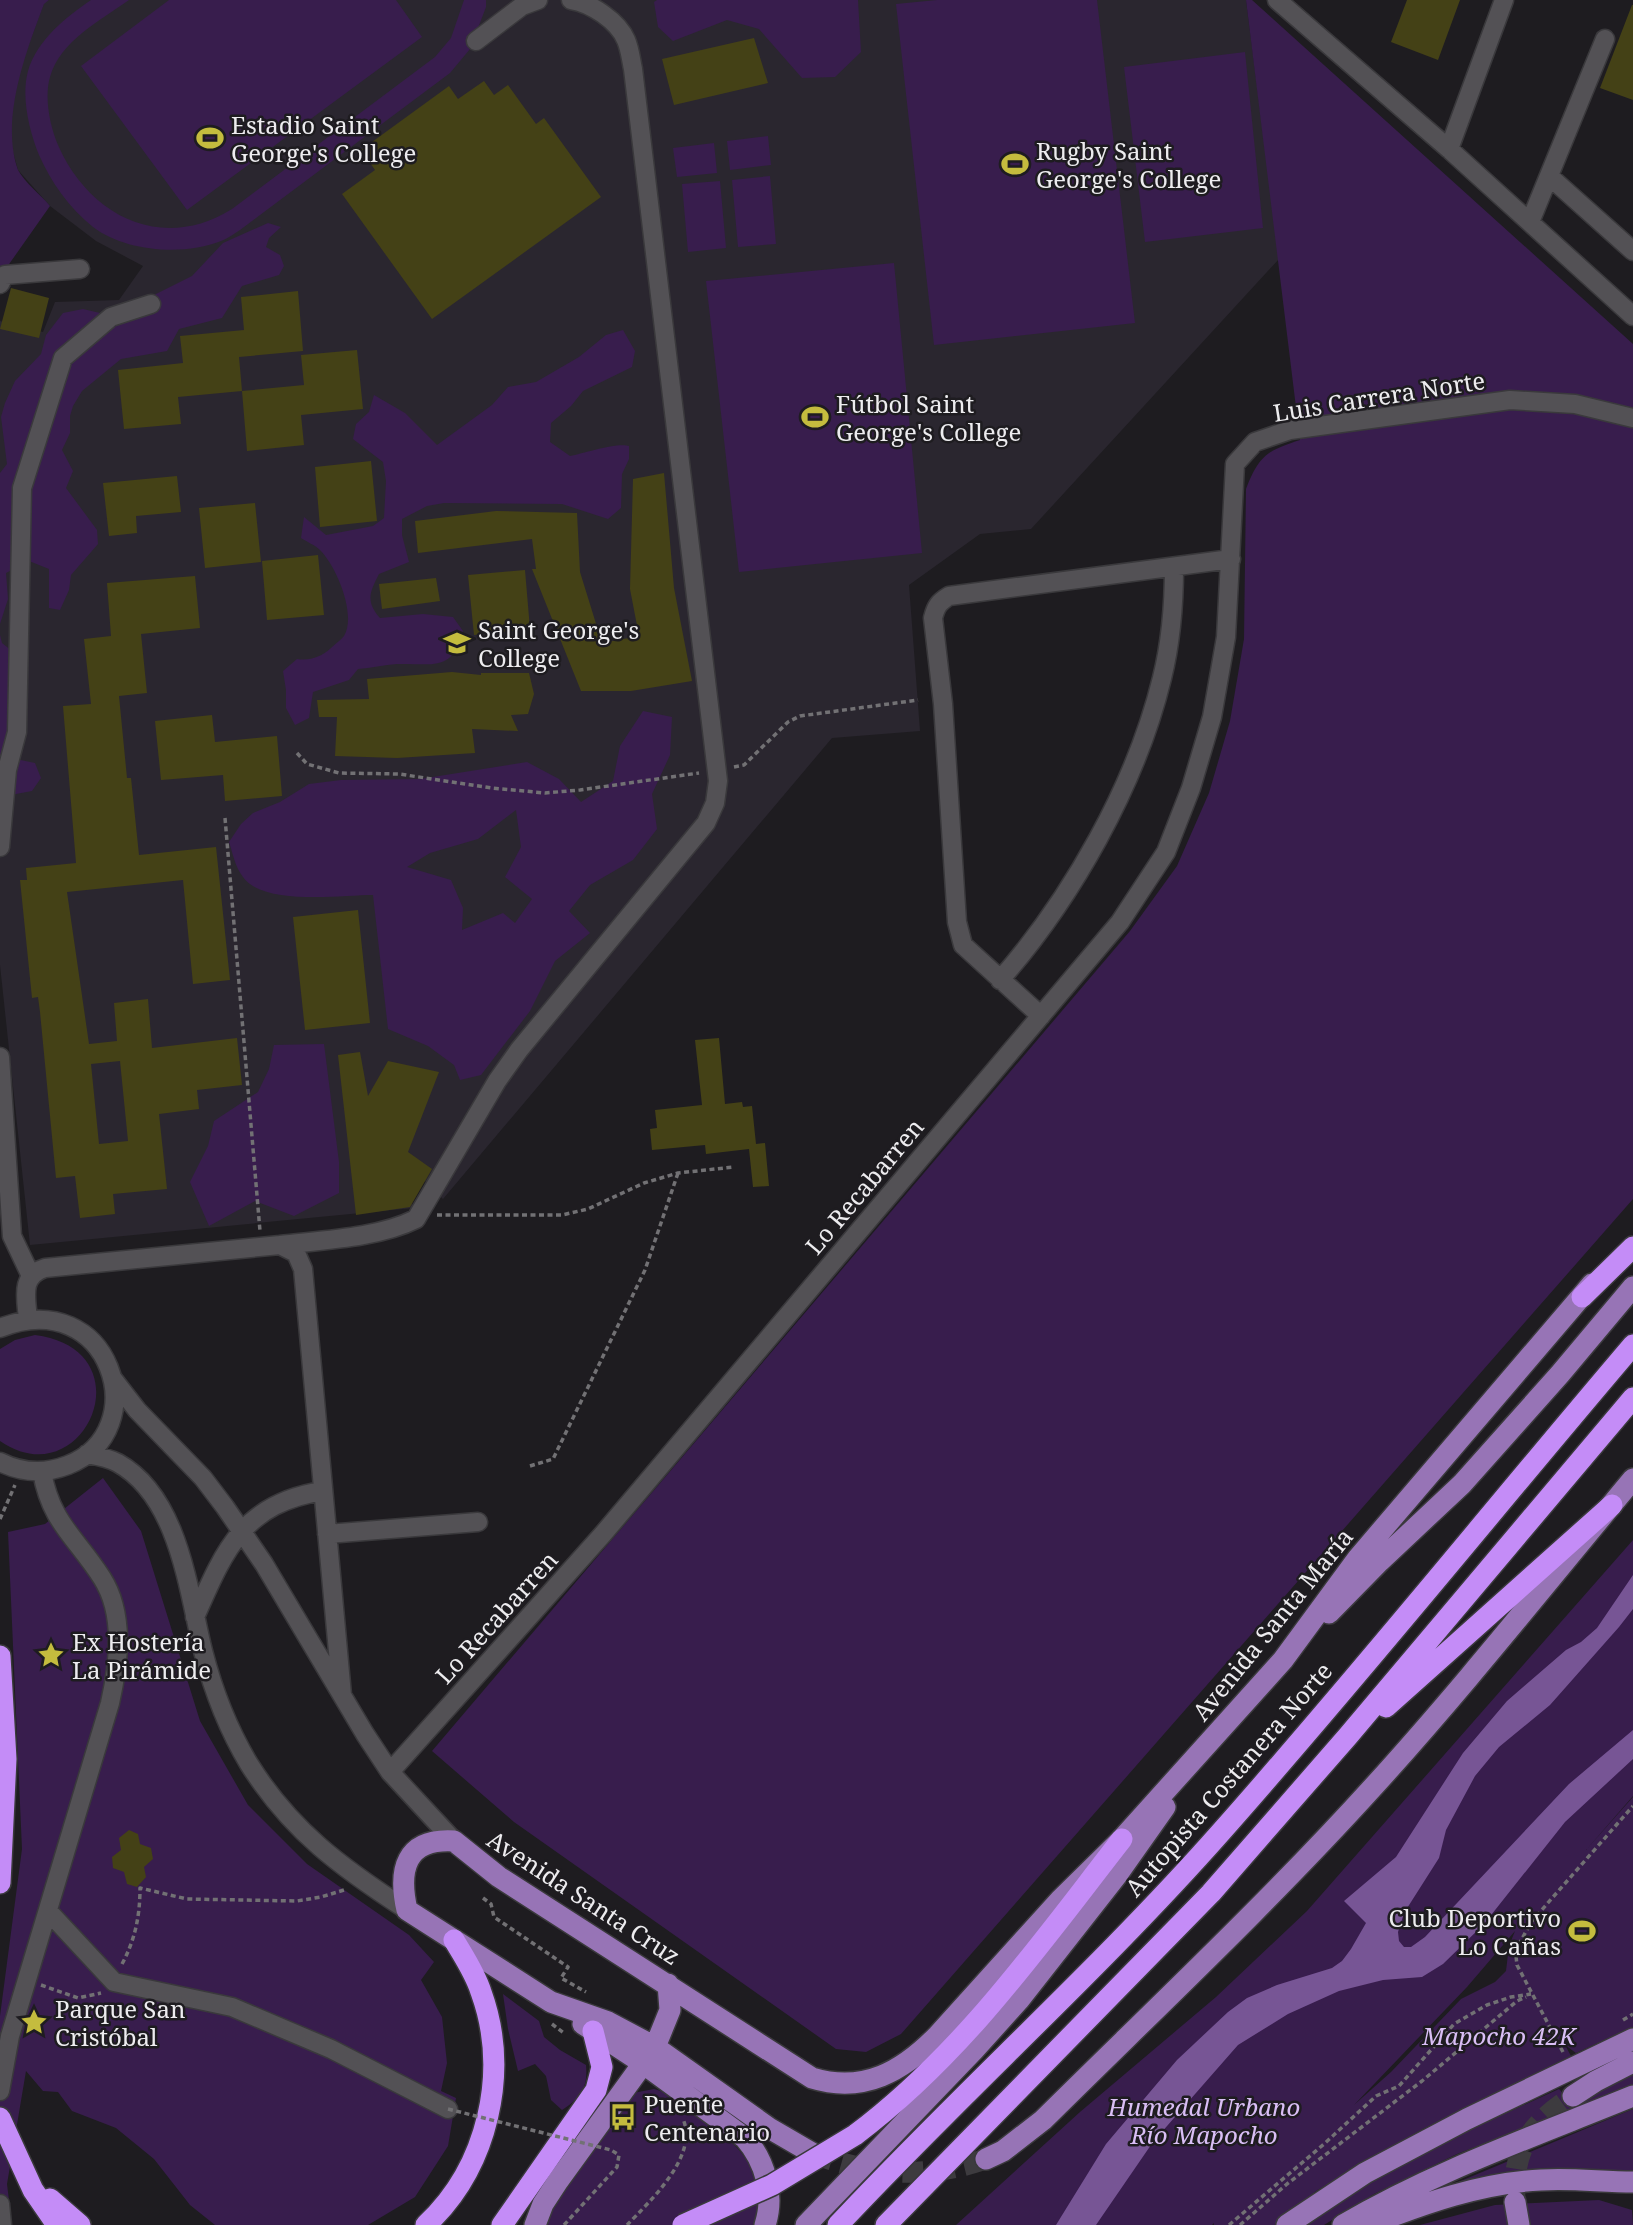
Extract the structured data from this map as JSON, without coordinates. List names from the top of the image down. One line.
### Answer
{"streets":{"highway":["Autopista Costanera Norte"],"main road":["Avenida Santa María","Avenida Santa Cruz"],"street":["Luis Carrera Norte","Lo Recabarren"]},"crossings":[["Luis Carrera Norte","Lo Recabarren"],["Lo Recabarren","Avenida Santa Cruz"],["Avenida Santa María","Avenida Santa Cruz"]],"parks":["Mapocho 42K","Humedal Urbano Río Mapocho"],"places":{"sports":["Estadio Saint George's College","Rugby Saint George's College","Fútbol Saint George's College","Club Deportivo Lo Cañas"],"school or university":["Saint George's College"],"place":["Ex Hostería La Pirámide","Parque San Cristóbal"],"bus stop":["Puente Centenario"]}}
